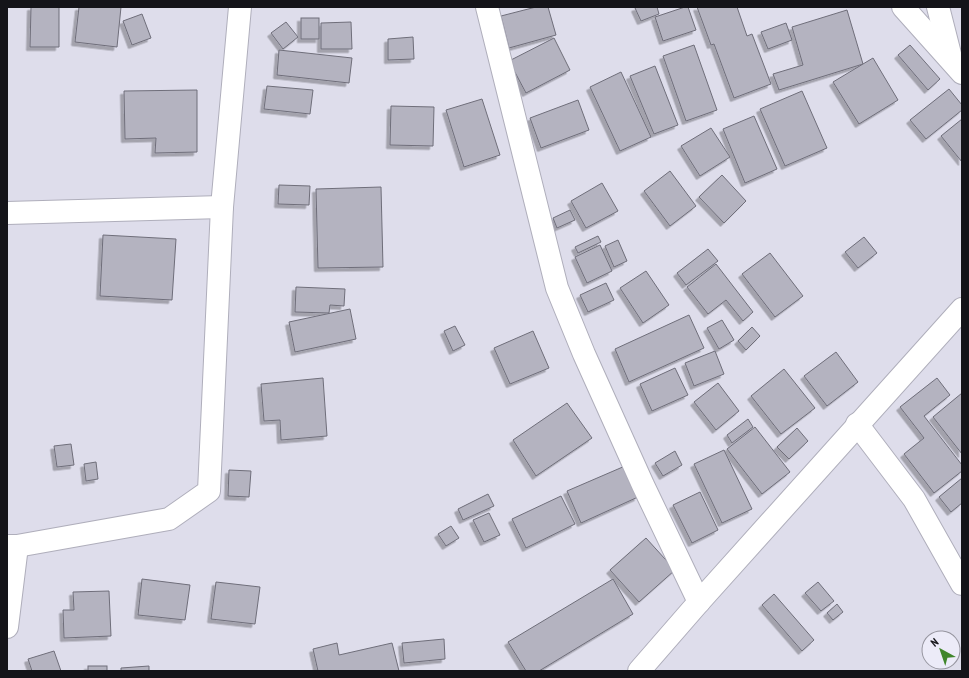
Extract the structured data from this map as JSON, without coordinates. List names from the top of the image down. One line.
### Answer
{"north":"top left"}
